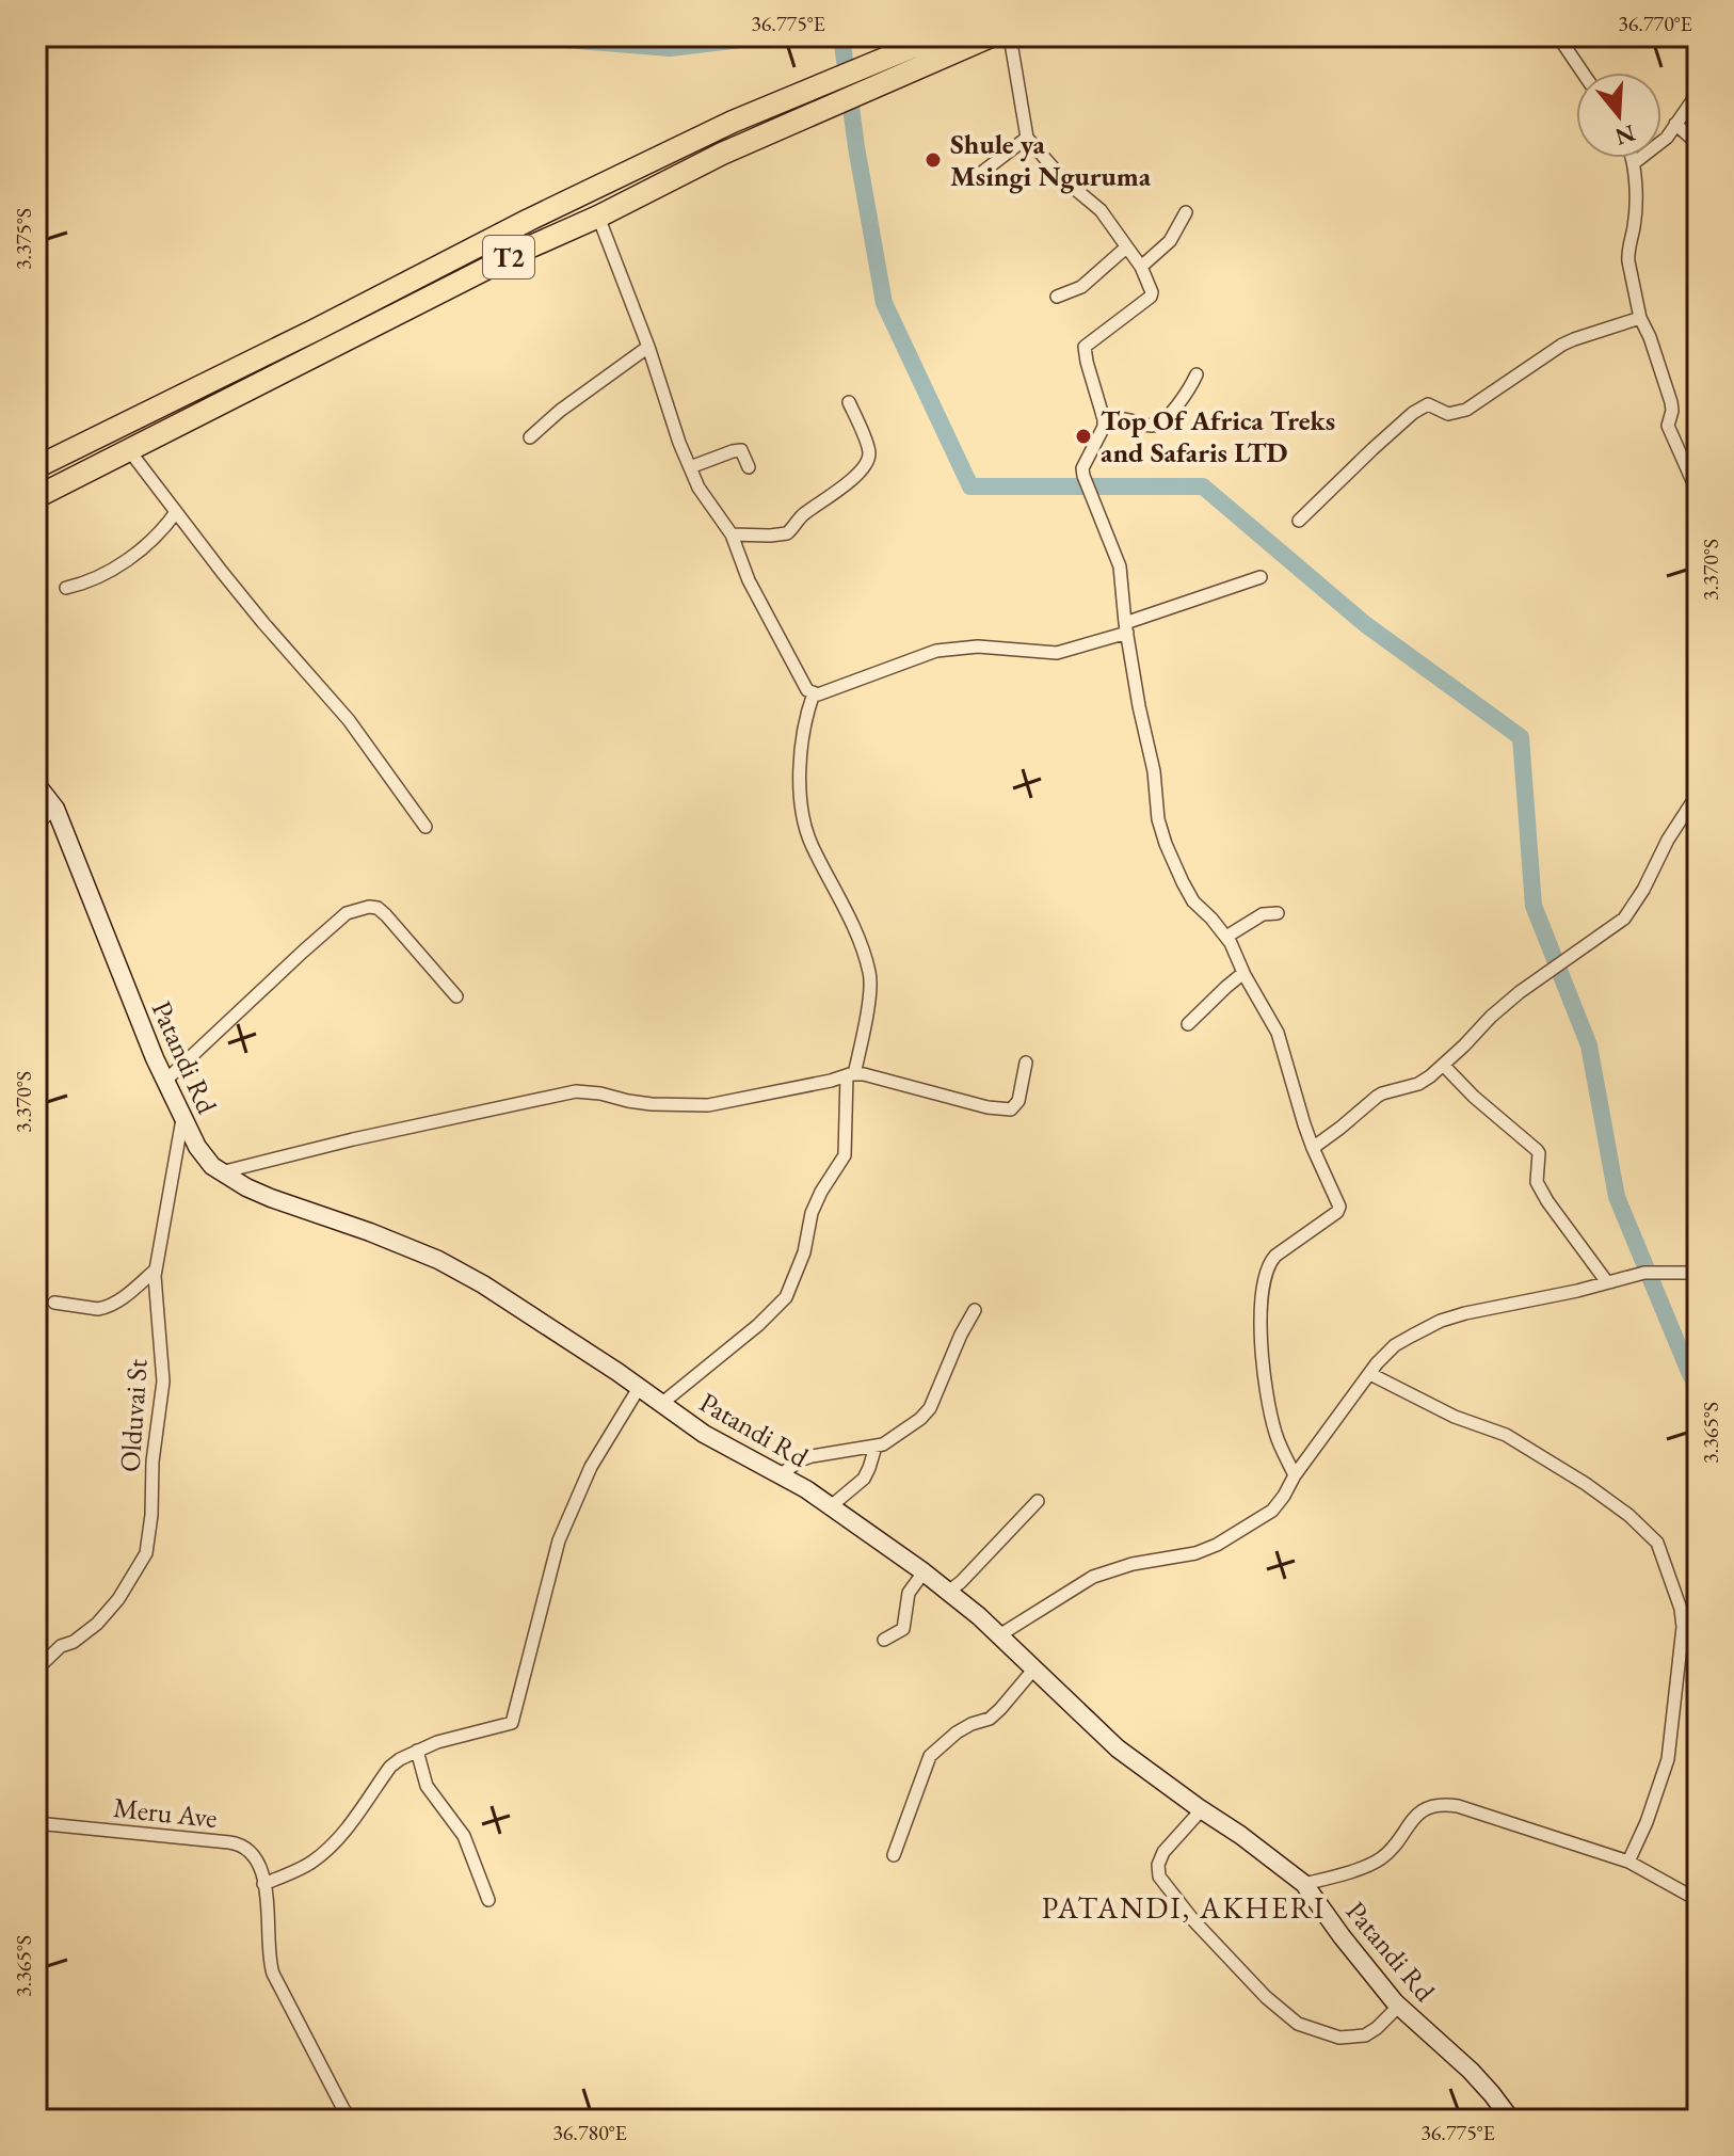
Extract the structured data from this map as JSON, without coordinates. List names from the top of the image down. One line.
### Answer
{"streets":{"highway":["T2"],"street":["Patandi Rd","Olduvai St","Meru Ave"]},"crossings":[["Patandi Rd","Olduvai St"]],"districts":["PATANDI, AKHERI"],"places":["Shule ya Msingi Nguruma","Top Of Africa Treks and Safaris LTD"],"north":"bottom","coordinates":["36.775°E","36.770°E","3.375°S","3.370°S","3.365°S","36.780°E"]}
